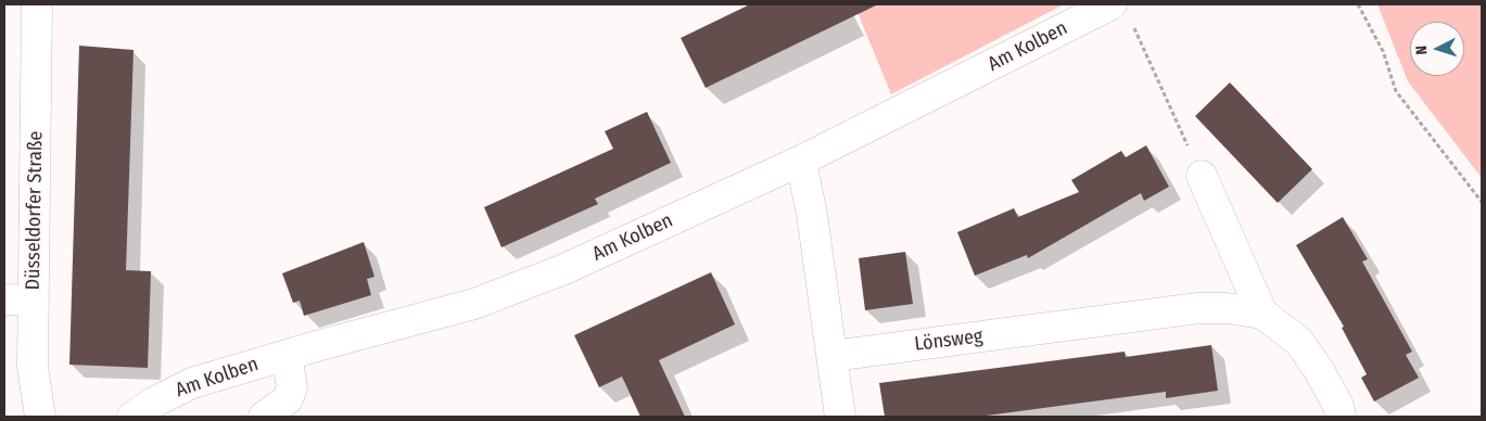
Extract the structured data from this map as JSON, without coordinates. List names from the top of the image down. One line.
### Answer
{"streets":{"street":["Am Kolben","Düsseldorfer Straße","Lönsweg"]},"north":"left"}
